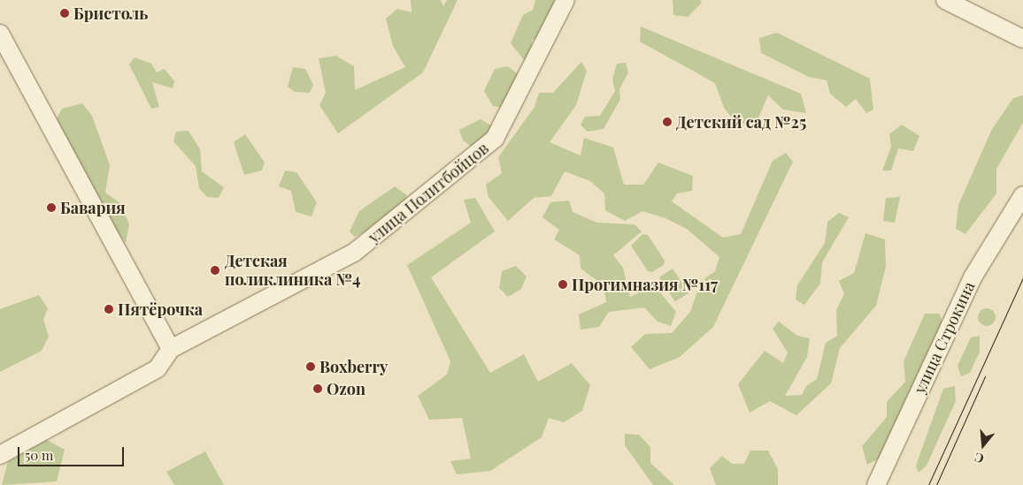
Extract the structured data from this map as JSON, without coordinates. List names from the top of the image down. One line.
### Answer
{"streets":{"street":["улица Политбойцов","улица Строкина"]},"places":["Бристоль","Детский сад №25","Бавария","Детская поликлиника №4","Прогимназия №117","Пятёрочка","Boxberry","Ozon"],"scale_bar":"50 m","north":"bottom"}
